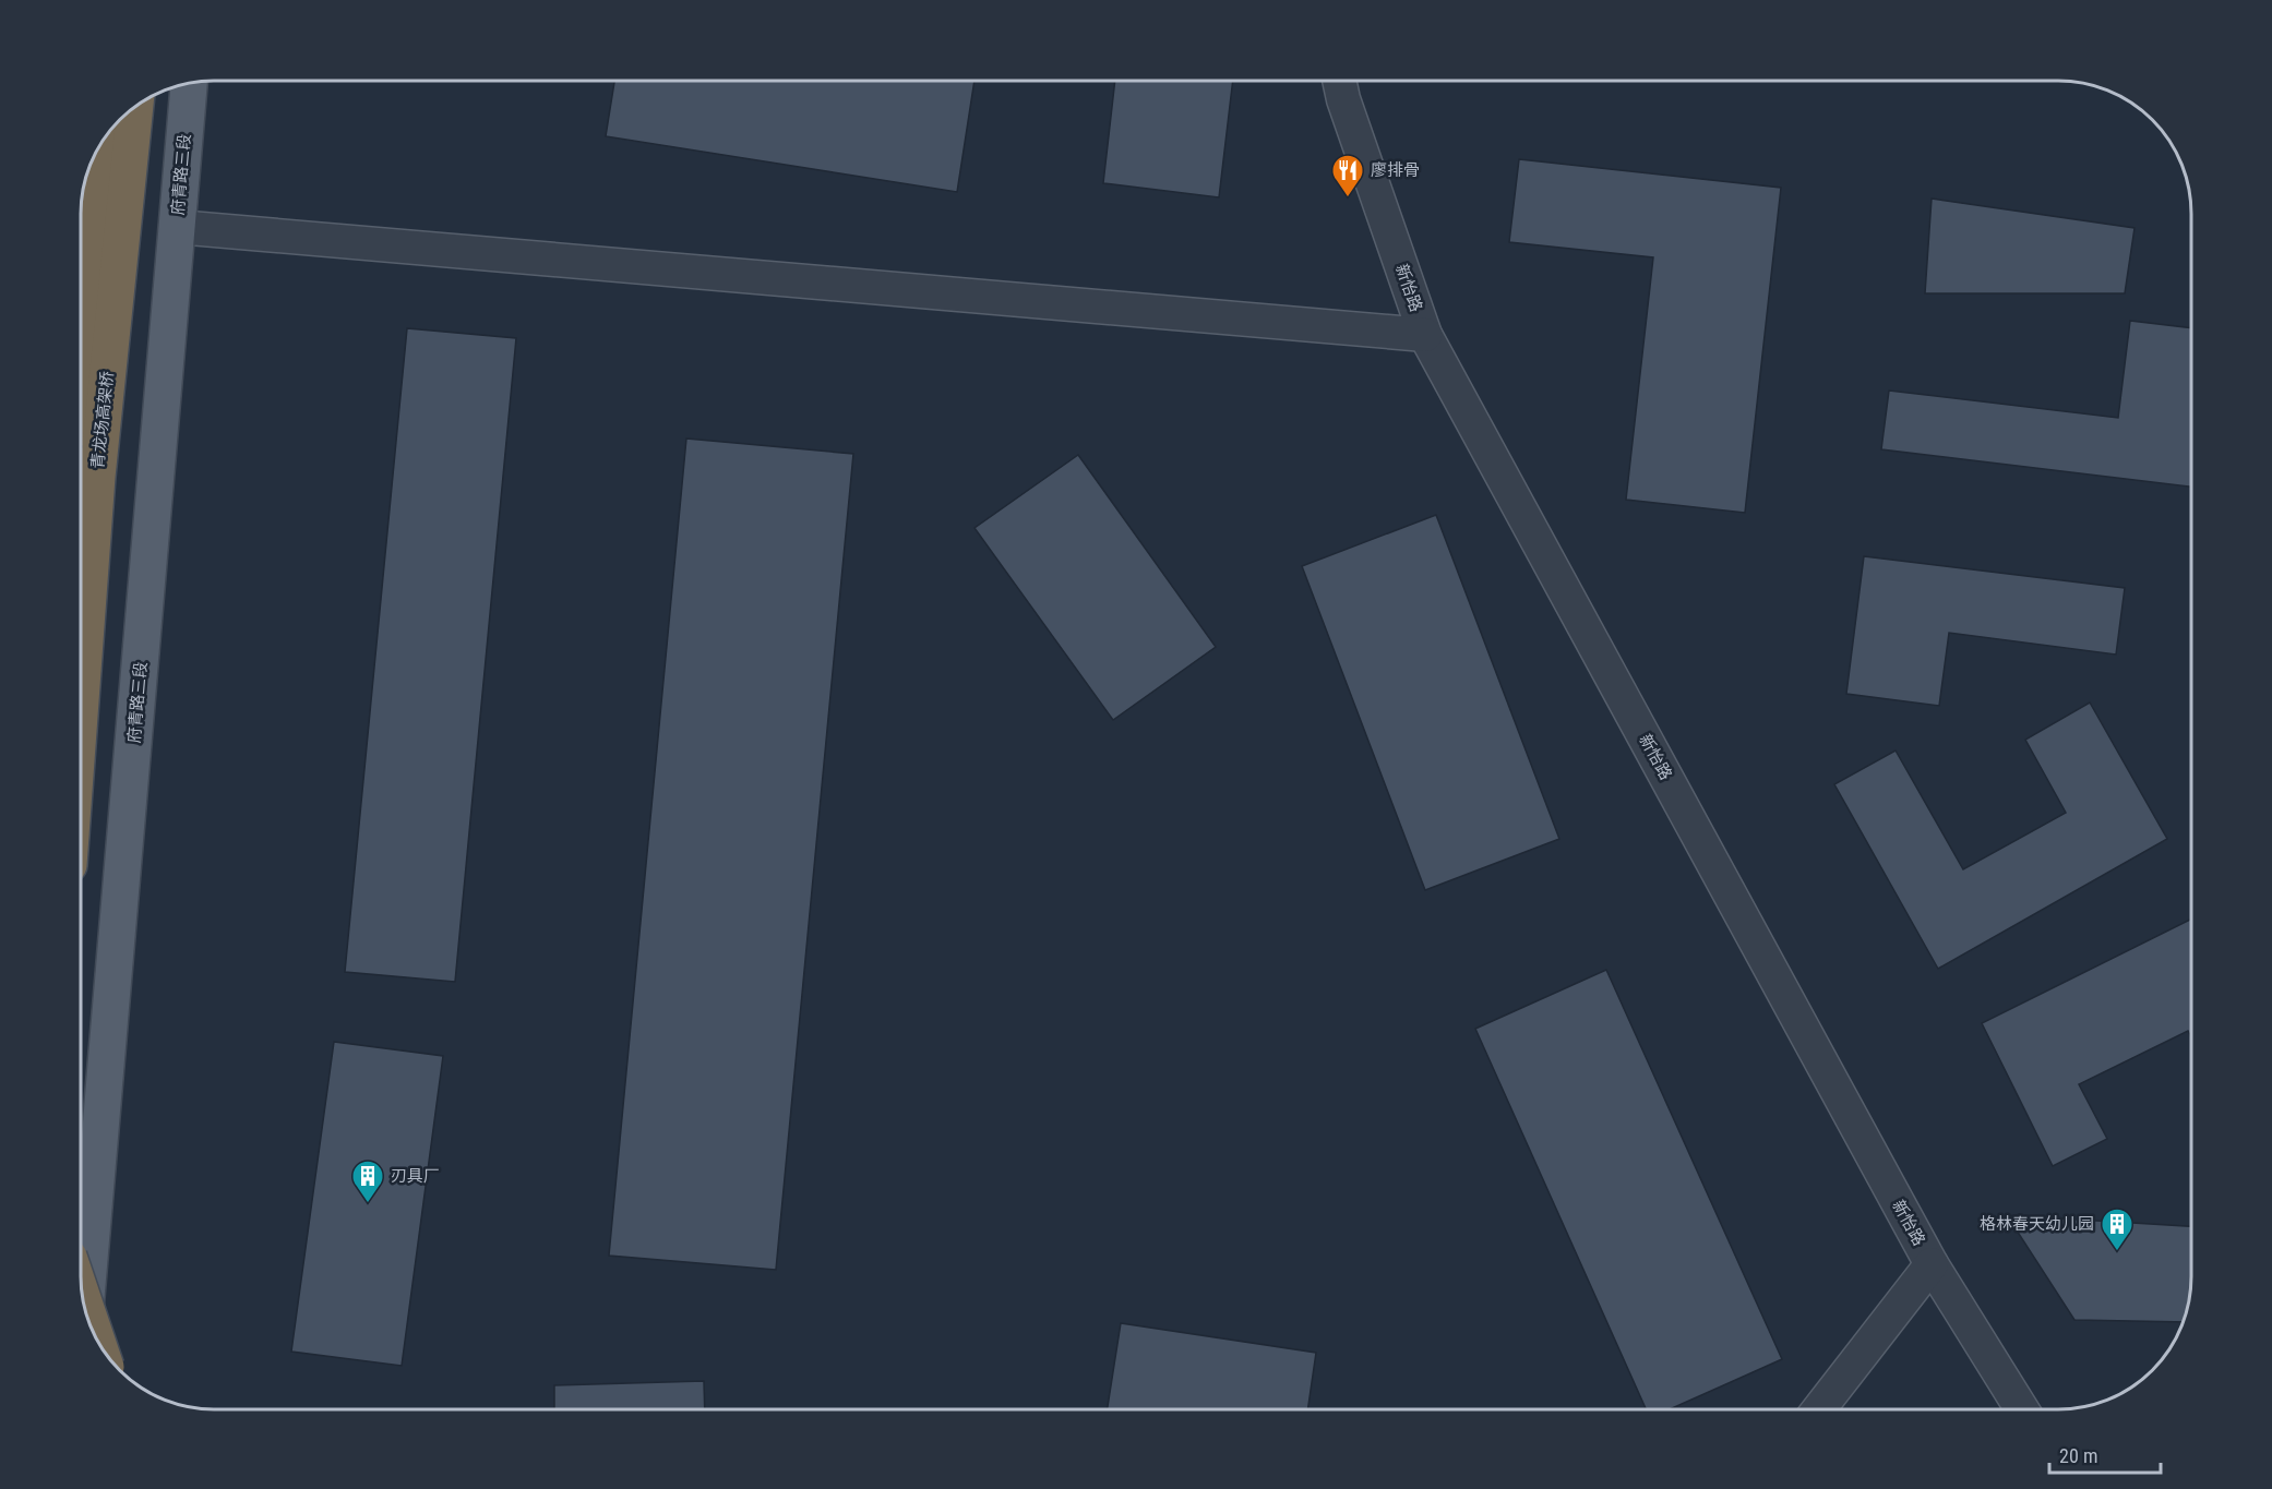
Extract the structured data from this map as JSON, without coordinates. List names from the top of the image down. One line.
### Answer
{"streets":{"highway":["青龙场高架桥"],"main road":["府青路三段"],"street":["新怡路"]},"places":{"restaurant":["廖排骨"],"building":["刃具厂","格林春天幼儿园"]},"scale_bar":"20 m"}
